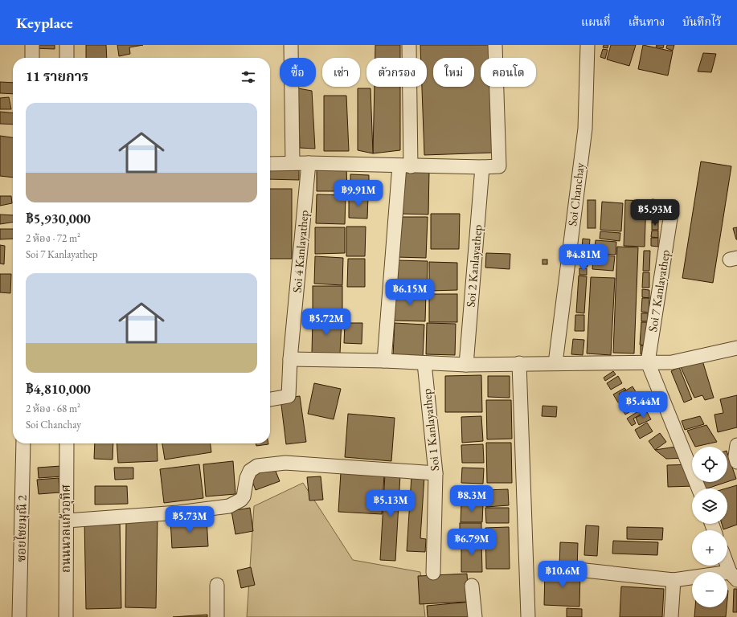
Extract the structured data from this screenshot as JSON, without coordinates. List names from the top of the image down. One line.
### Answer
{"streets":{"street":["Soi Chanchay","Soi 4 Kanlayathep","Soi 2 Kanlayathep","Soi 7 Kanlayathep","Soi 1 Kanlayathep","ซอยไชยมุณี 2","ถนนนวลแก้วอุทิศ"]},"page":{"header":"Keyplace","nav":["แผนที่","เส้นทาง","บันทึกไว้"],"chip":["ซื้อ","เช่า","ตัวกรอง","ใหม่","คอนโด"],"heading":"11 รายการ","list":[{"name":"฿5,930,000","note":"2 ห้อง · 72 m² · Soi 7 Kanlayathep"},{"name":"฿4,810,000","note":"2 ห้อง · 68 m² · Soi Chanchay"}],"price":["฿9.91M","฿5.93M","฿4.81M","฿6.15M","฿5.72M","฿5.44M","฿8.3M","฿5.13M","฿5.73M","฿6.79M","฿10.6M"],"map_buttons":["+","−"]}}
